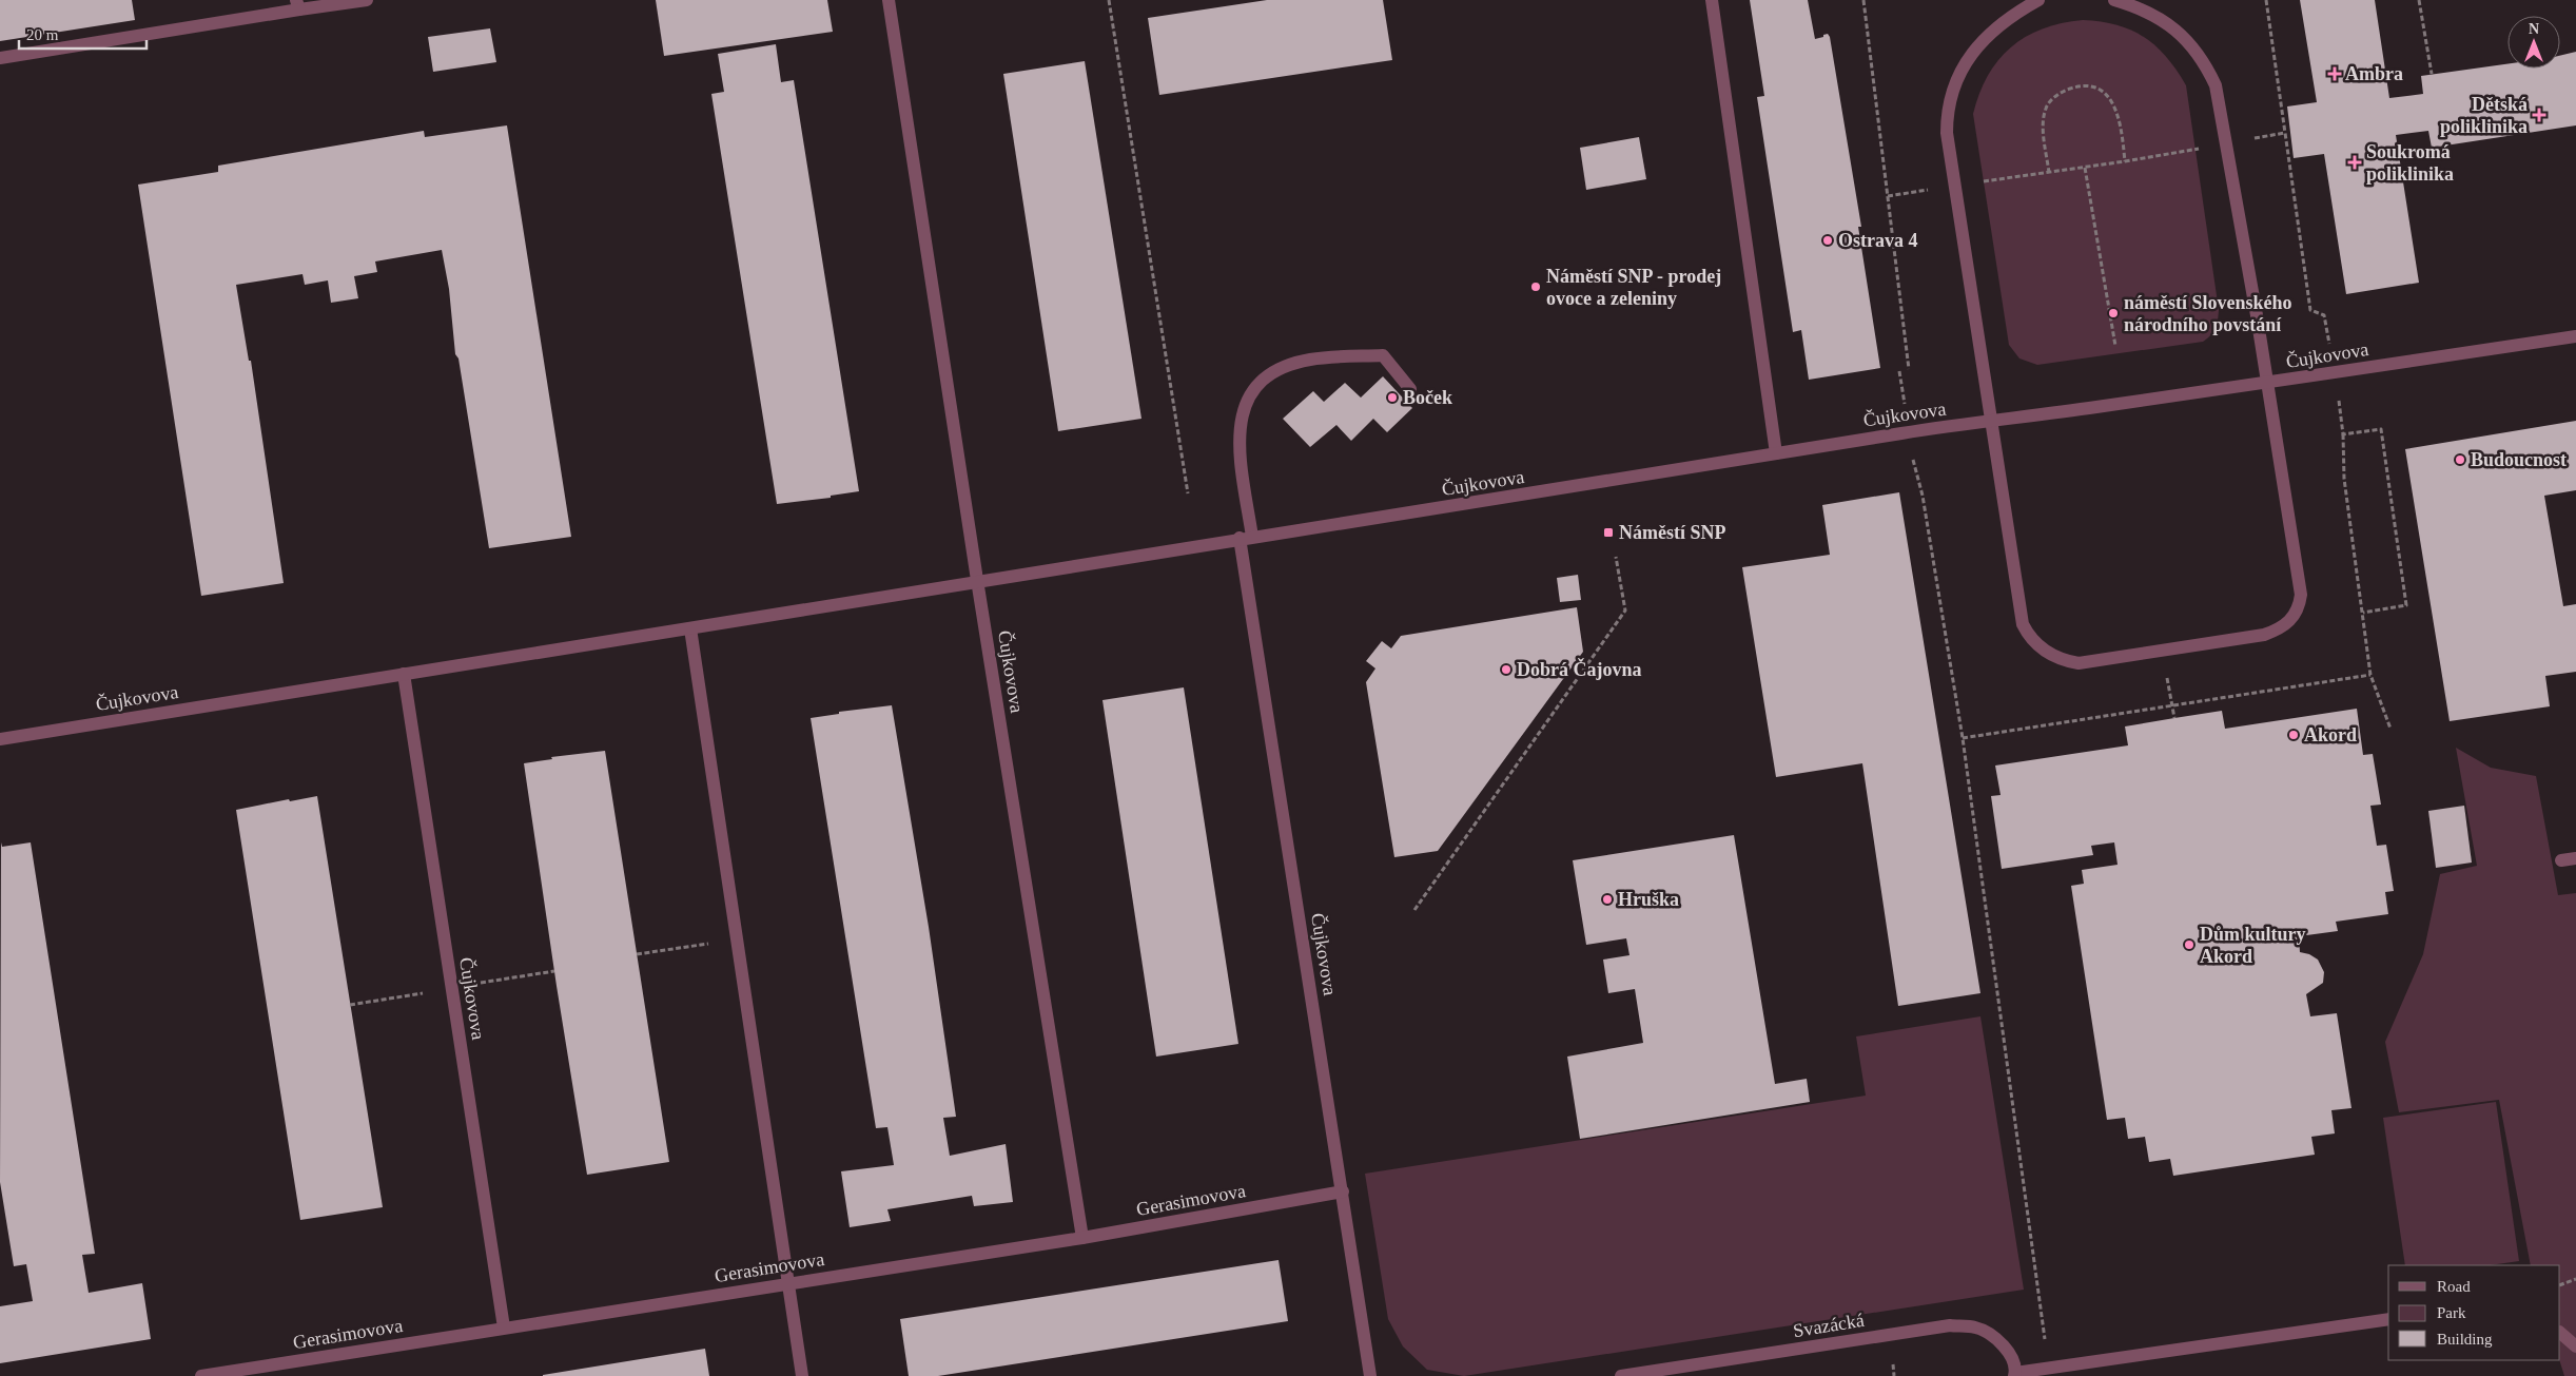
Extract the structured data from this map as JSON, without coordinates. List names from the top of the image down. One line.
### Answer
{"streets":{"street":["Čujkovova","Gerasimovova","Svazácká"]},"crossings":[["Čujkovova","Gerasimovova"]],"places":{"health":["Ambra","Dětská poliklinika","Soukromá poliklinika"],"other":["Ostrava 4","Náměstí SNP - prodej ovoce a zeleniny","náměstí Slovenského národního povstání","Boček","Budoucnost","Dobrá Čajovna","Akord","Hruška","Dům kultury Akord"],"transit":["Náměstí SNP"]},"legend":["Road","Park","Building"],"scale_bar":"20 m","north":"top"}
